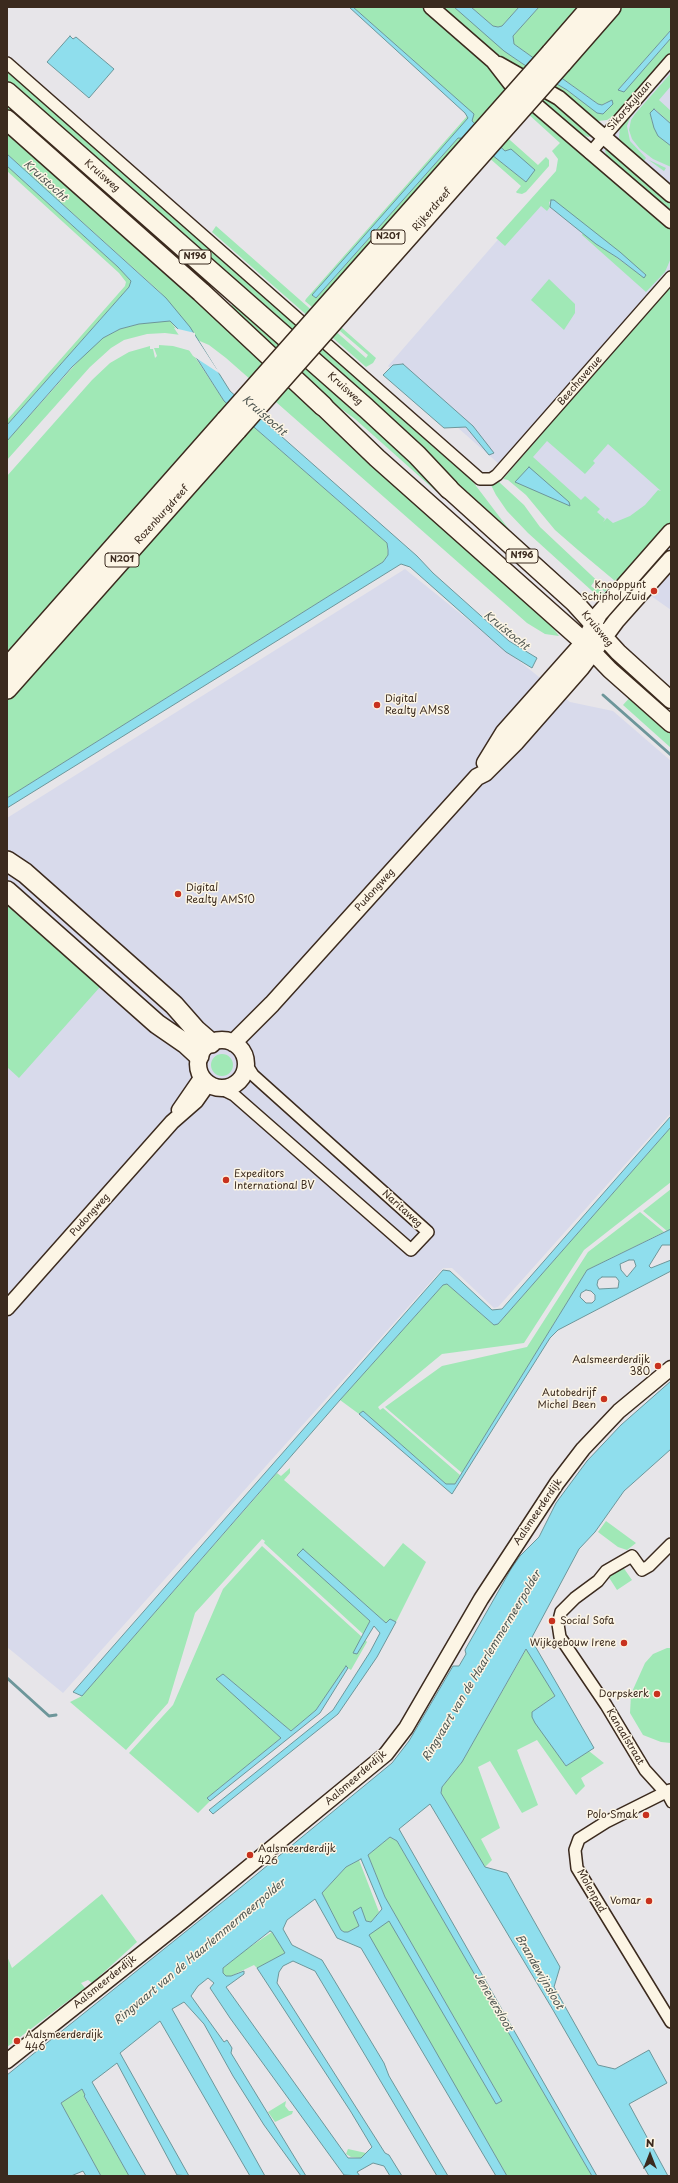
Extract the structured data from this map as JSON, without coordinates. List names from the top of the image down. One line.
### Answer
{"streets":{"highway":["Kruisweg","Rijkerdreef","N201","N196","Rozenburgdreef"],"main road":["Pudongweg"],"street":["Sikorskylaan","Beechavenue","Naritaweg","Aalsmeerderdijk","Kanaalstraat","Molenpad"]},"crossings":[["Kruisweg","Beechavenue"],["Kruisweg","Pudongweg"],["Rijkerdreef","Rozenburgdreef"],["Pudongweg","Naritaweg"],["Kanaalstraat","Molenpad"]],"water":["Kruistocht","Ringvaart van de Haarlemmermeerpolder","Brandewijnsloot","Jeneversloot"],"places":["Knooppunt Schiphol Zuid","Digital Realty AMS8","Digital Realty AMS10","Expeditors International BV","Aalsmeerderdijk 380","Autobedrijf Michel Been","Social Sofa","Wijkgebouw Irene","Dorpskerk","Polo Smak","Aalsmeerderdijk 426","Vomar","Aalsmeerderdijk 446"],"north":"top"}
